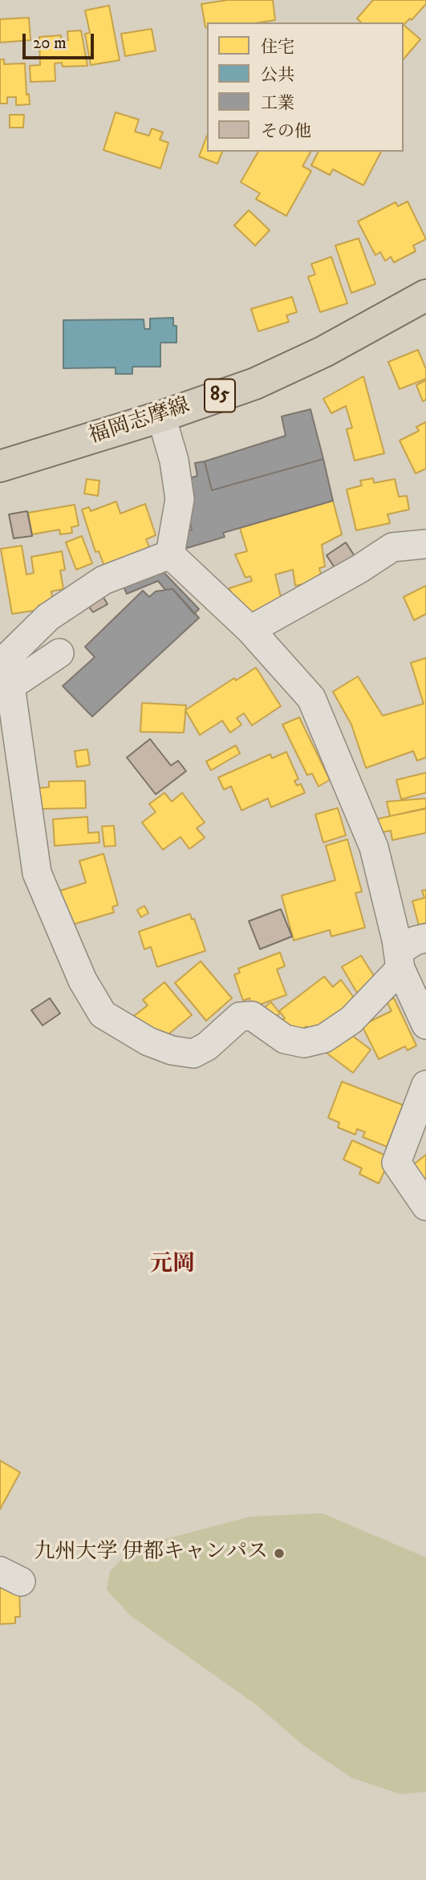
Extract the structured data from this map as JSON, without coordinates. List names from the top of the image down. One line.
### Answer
{"streets":{"main road":["85","福岡志摩線"]},"districts":["元岡"],"places":["九州大学 伊都キャンパス"],"legend":["住宅","公共","工業","その他"],"scale_bar":"20 m"}
